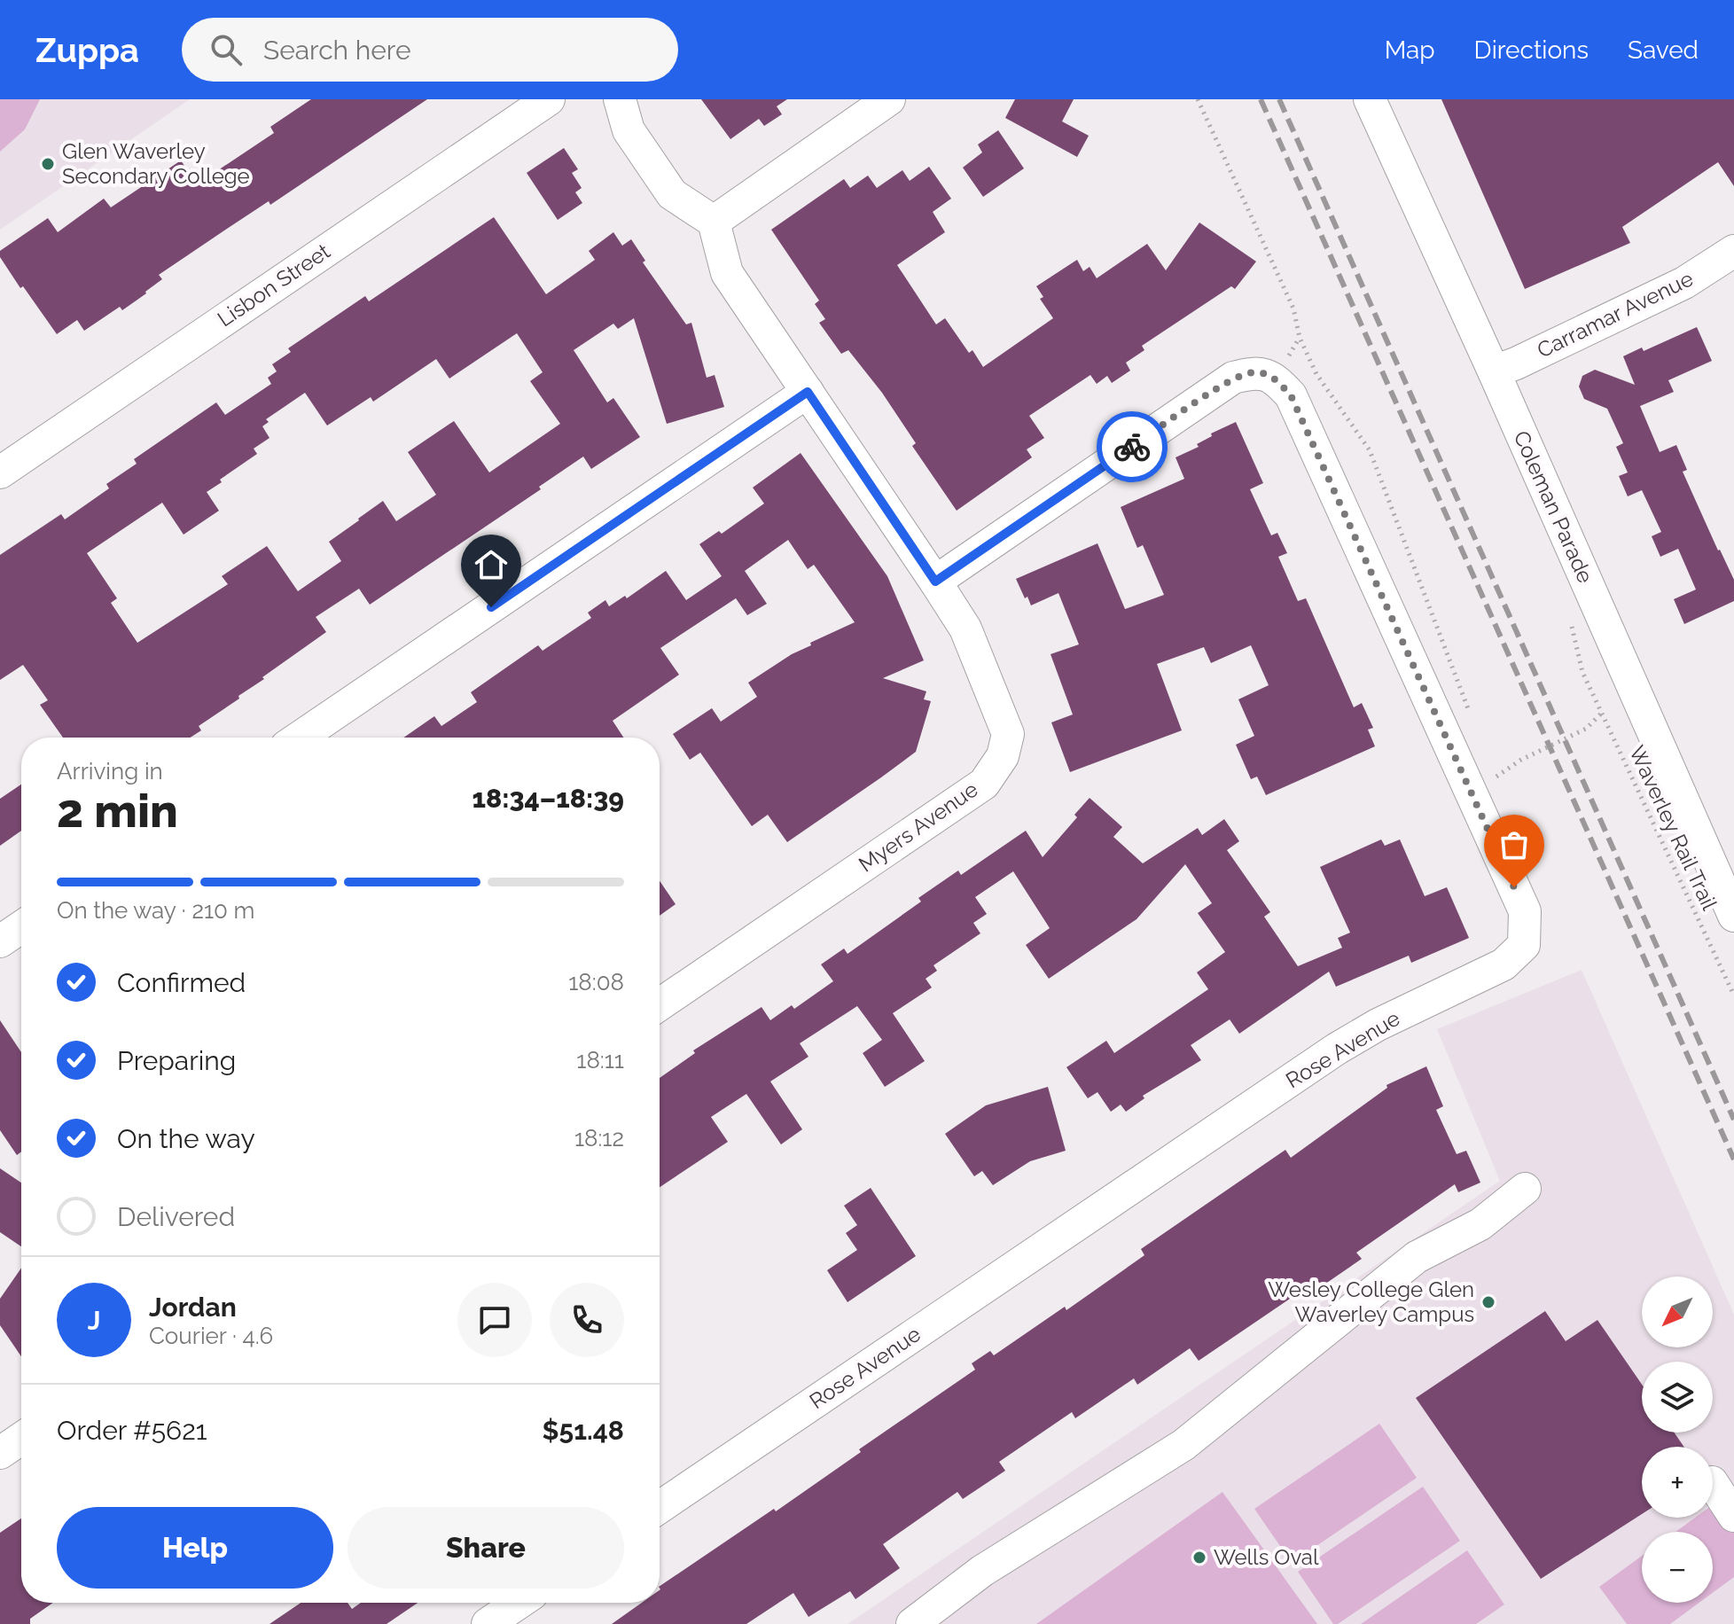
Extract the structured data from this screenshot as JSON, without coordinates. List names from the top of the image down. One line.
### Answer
{"streets":{"street":["Lisbon Street","Carramar Avenue","Coleman Parade","Myers Avenue","Rose Avenue"],"path":["Waverley Rail Trail"]},"crossings":[["Carramar Avenue","Coleman Parade"],["Myers Avenue","Rose Avenue"]],"places":["Glen Waverley Secondary College","Wesley College Glen Waverley Campus","Wells Oval"],"north":"bottom left","page":{"header":"Zuppa","search":"Search here","nav":["Map","Directions","Saved"],"heading":["2 min","Arriving in","18:34–18:39"],"panel":["Jordan","Courier · 4.6","Order #5621","$51.48"],"bar":"On the way · 210 m","list":[["Confirmed","18:08"],["Preparing","18:11"],["On the way","18:12"],"Delivered"],"map_buttons":["+","−"],"round":"J","buttons":["Help","Share"]}}
